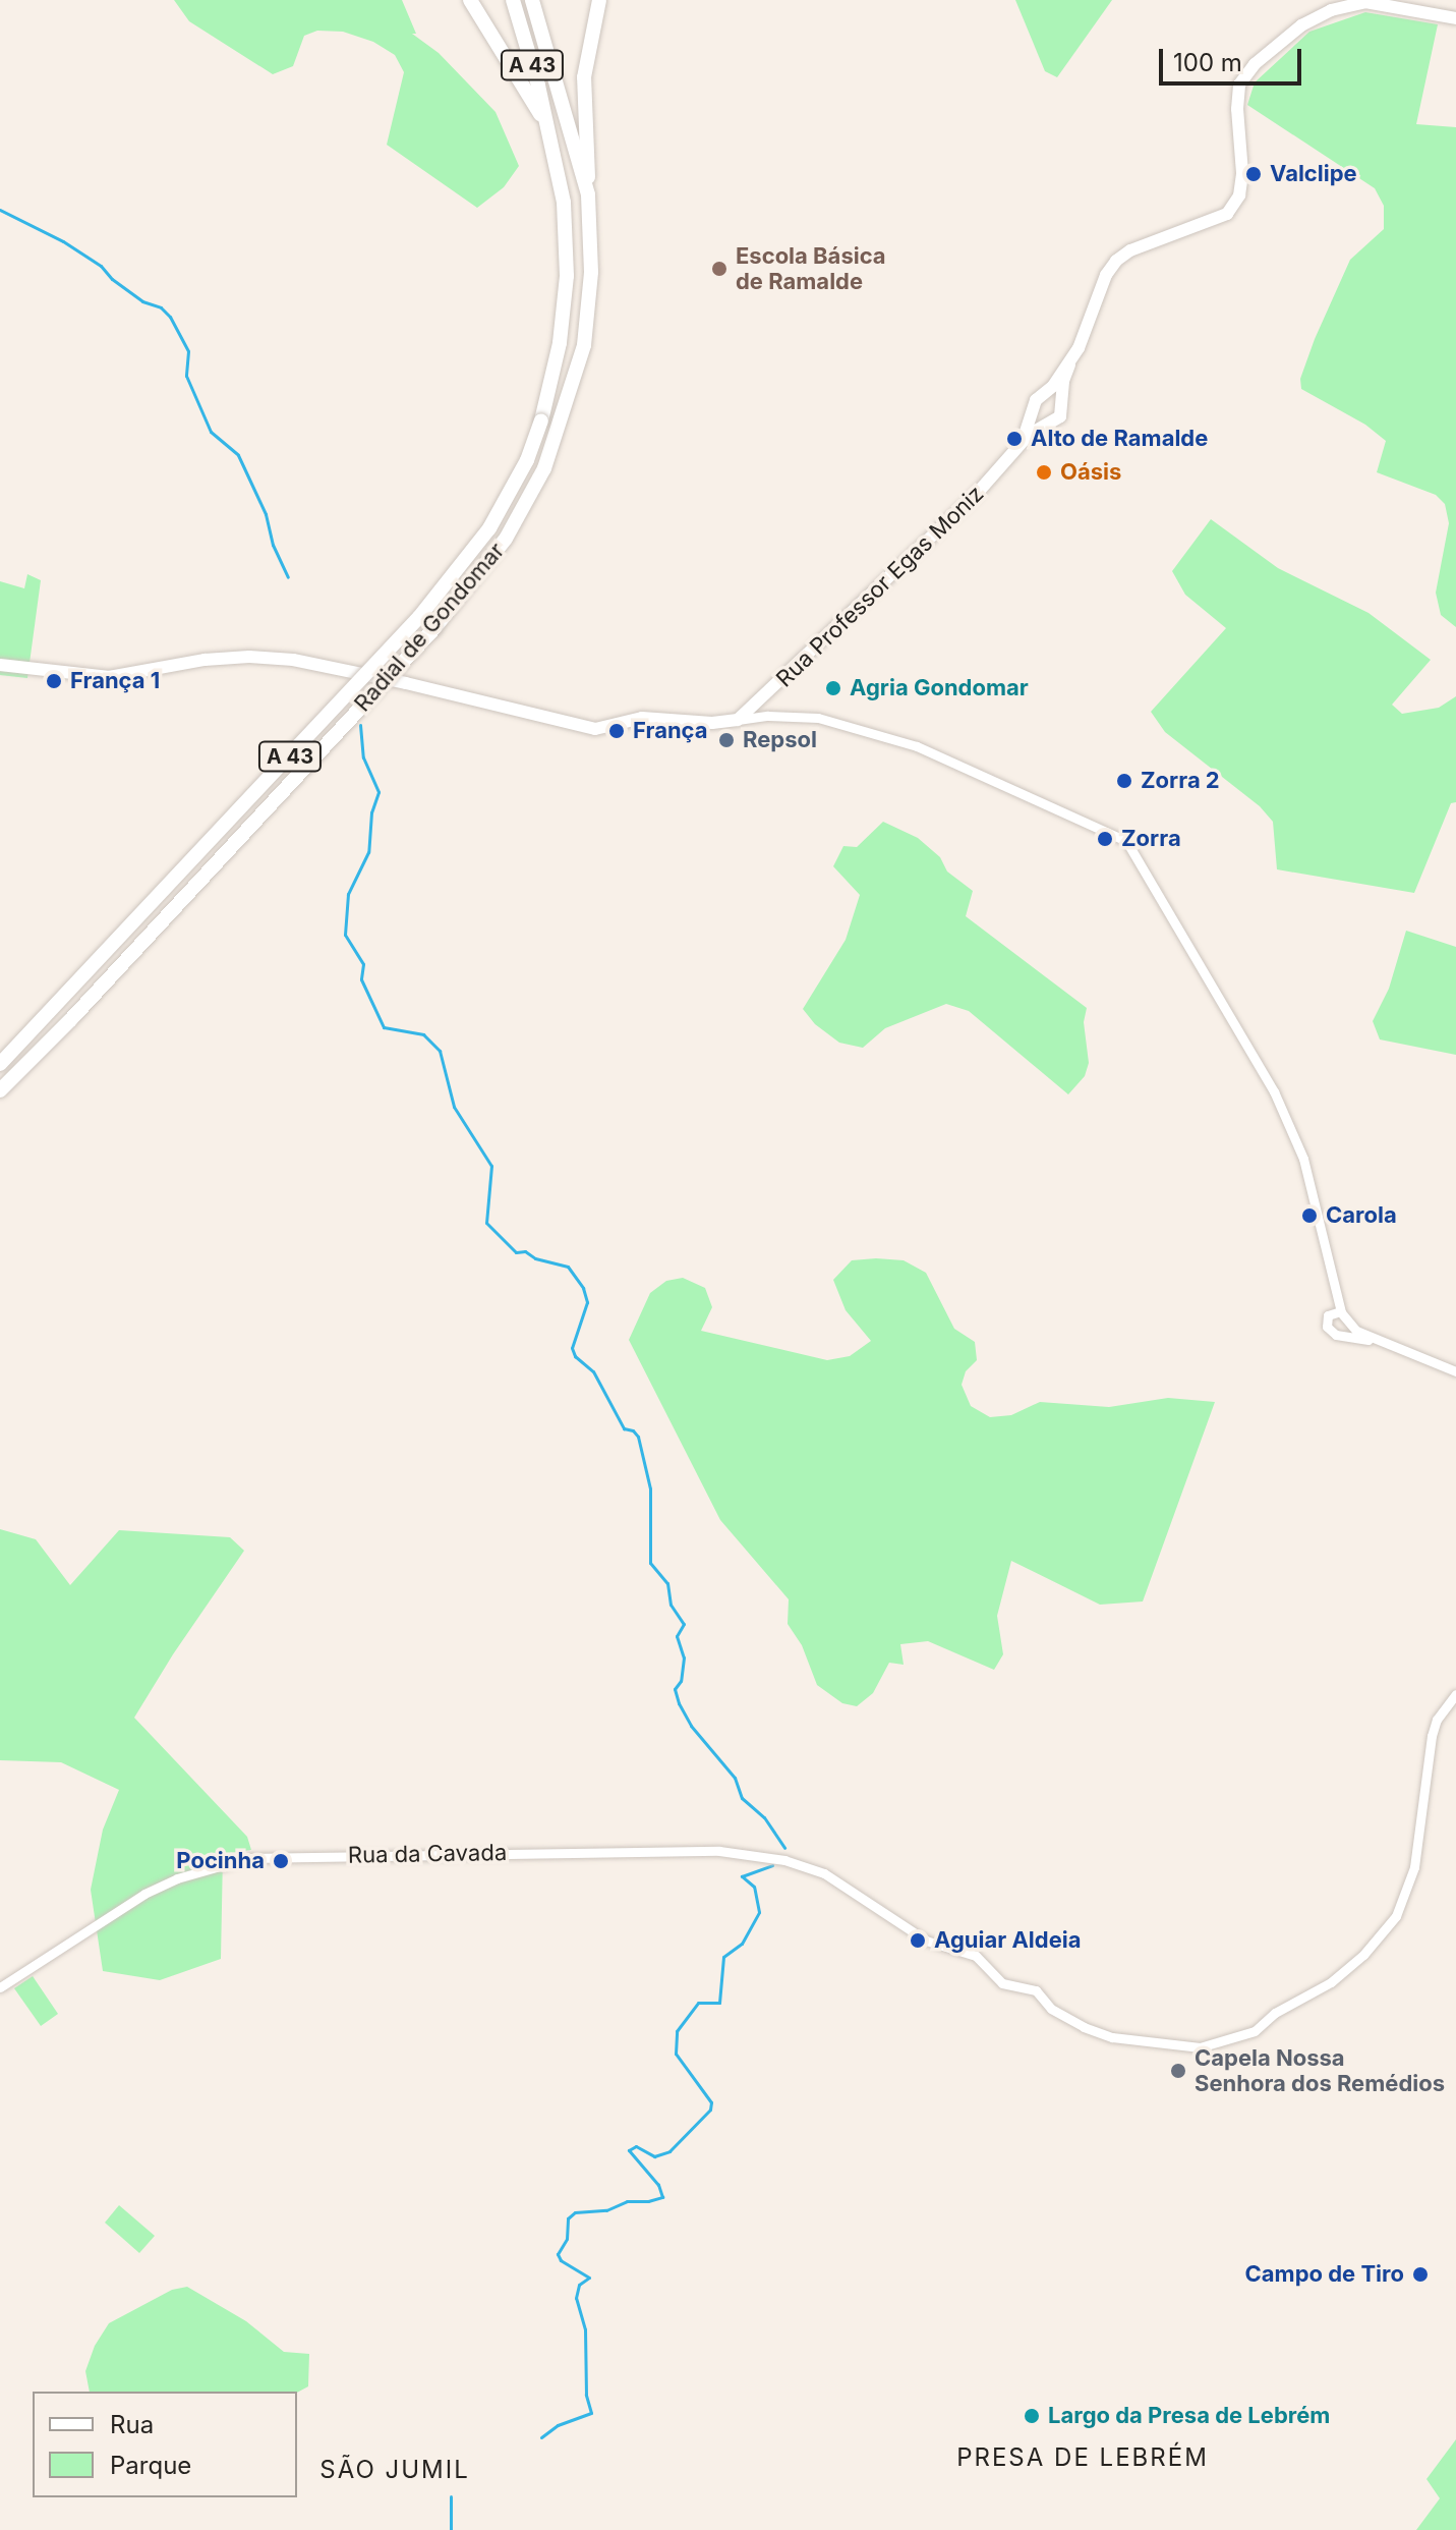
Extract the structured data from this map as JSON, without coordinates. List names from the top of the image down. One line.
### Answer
{"streets":{"highway":["A 43","Radial de Gondomar"],"main road":["Rua Professor Egas Moniz"],"street":["Rua da Cavada"]},"districts":["PRESA DE LEBRÉM","SÃO JUMIL"],"places":["Valclipe","Escola Básica de Ramalde","Alto de Ramalde","Oásis","França 1","Agria Gondomar","França","Repsol","Zorra 2","Zorra","Carola","Pocinha","Aguiar Aldeia","Capela Nossa Senhora dos Remédios","Campo de Tiro","Largo da Presa de Lebrém"],"legend":["Rua","Parque"],"scale_bar":"100 m"}
